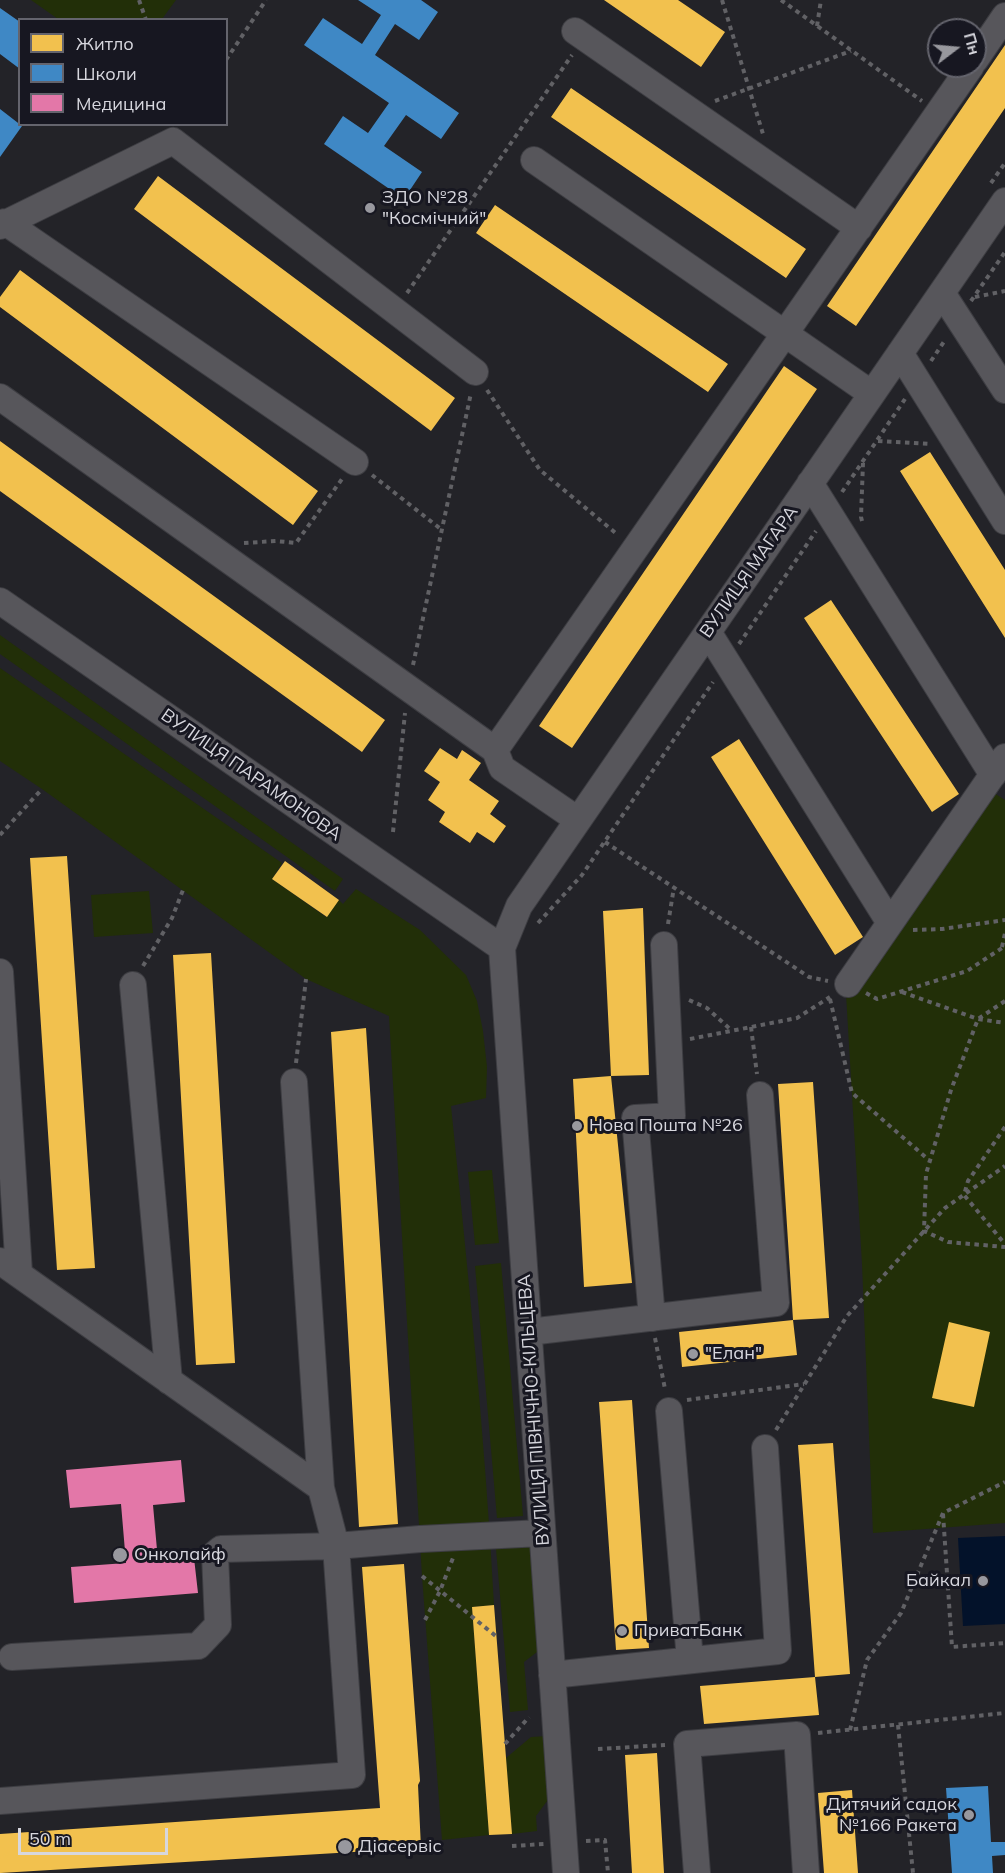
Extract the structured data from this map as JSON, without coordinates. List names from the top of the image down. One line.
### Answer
{"streets":{"street":["ВУЛИЦЯ МАГАРА","ВУЛИЦЯ ПАРАМОНОВА","ВУЛИЦЯ ПІВНІЧНО-КІЛЬЦЕВА"]},"crossings":[["ВУЛИЦЯ МАГАРА","ВУЛИЦЯ ПАРАМОНОВА"],["ВУЛИЦЯ МАГАРА","ВУЛИЦЯ ПІВНІЧНО-КІЛЬЦЕВА"],["ВУЛИЦЯ ПАРАМОНОВА","ВУЛИЦЯ ПІВНІЧНО-КІЛЬЦЕВА"]],"places":["ЗДО №28 \"Космічний\"","Нова Пошта №26","\"Елан\"","Онколайф","Байкал","ПриватБанк","Дитячий садок №166 Ракета","Діасервіс"],"legend":["Житло","Школи","Медицина"],"scale_bar":"50 m","north":"right"}
